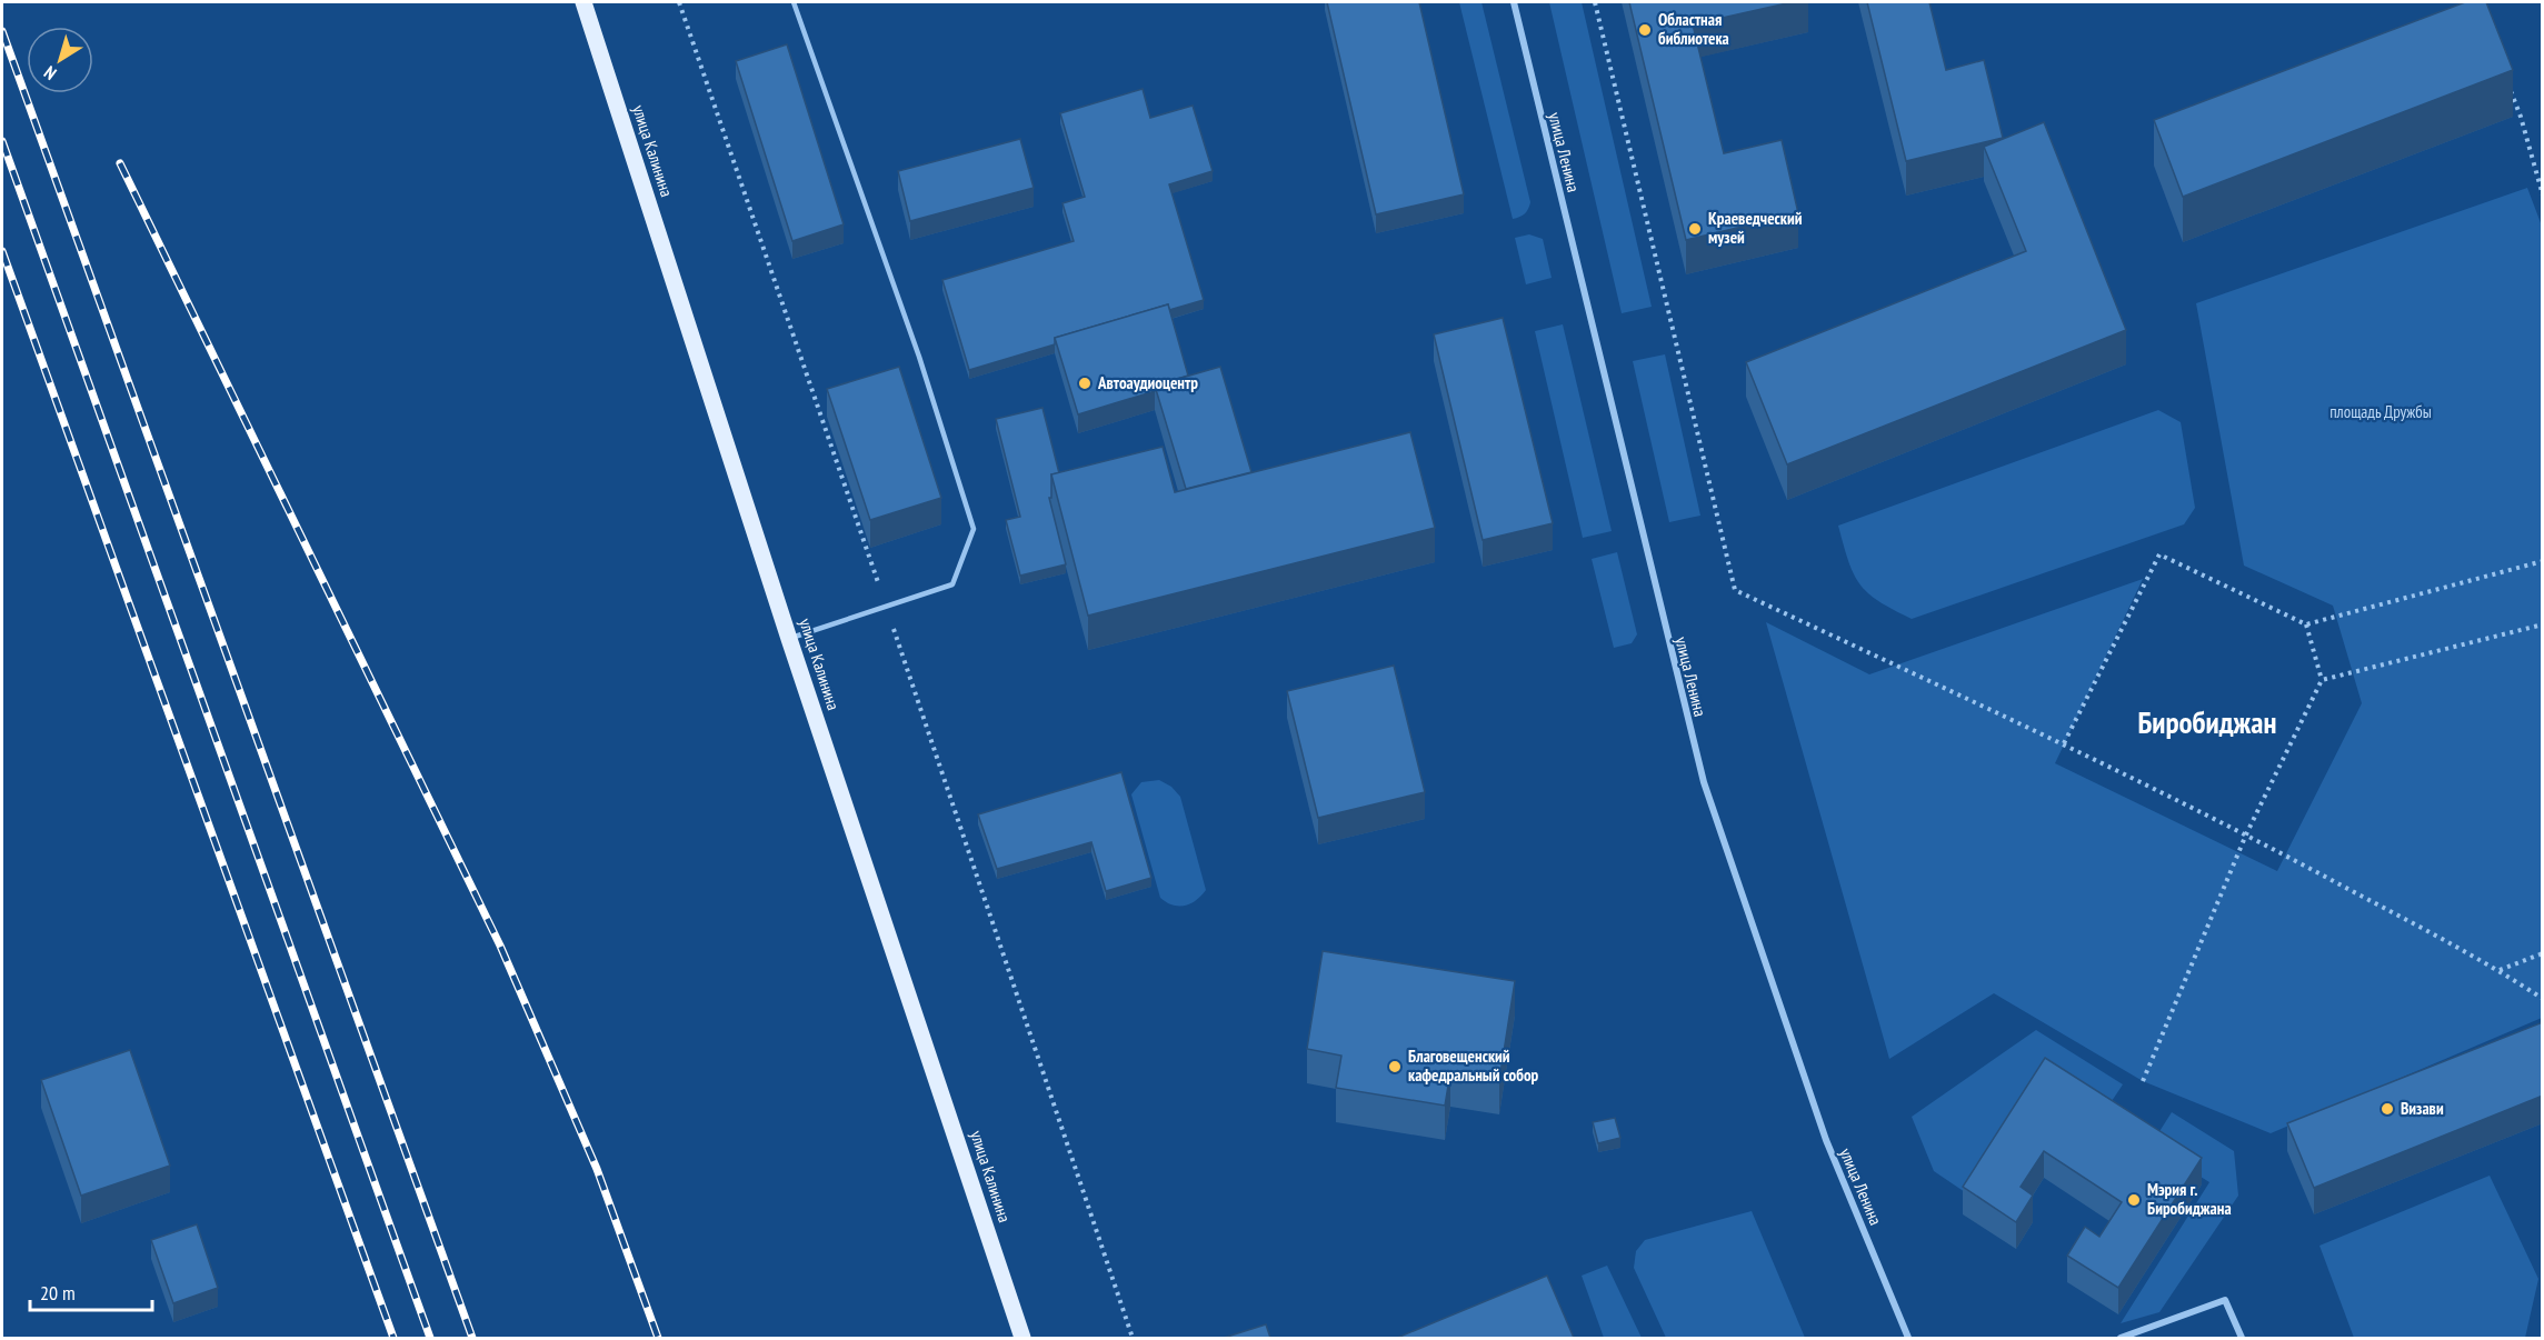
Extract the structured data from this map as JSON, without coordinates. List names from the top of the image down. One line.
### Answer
{"streets":{"main road":["улица Калинина"],"street":["улица Ленина"]},"districts":["Биробиджан"],"parks":["площадь Дружбы"],"places":["Областная библиотека","Краеведческий музей","Автоаудиоцентр","Благовещенский кафедральный собор","Визави","Мэрия г. Биробиджана"],"scale_bar":"20 m","north":"bottom left"}
